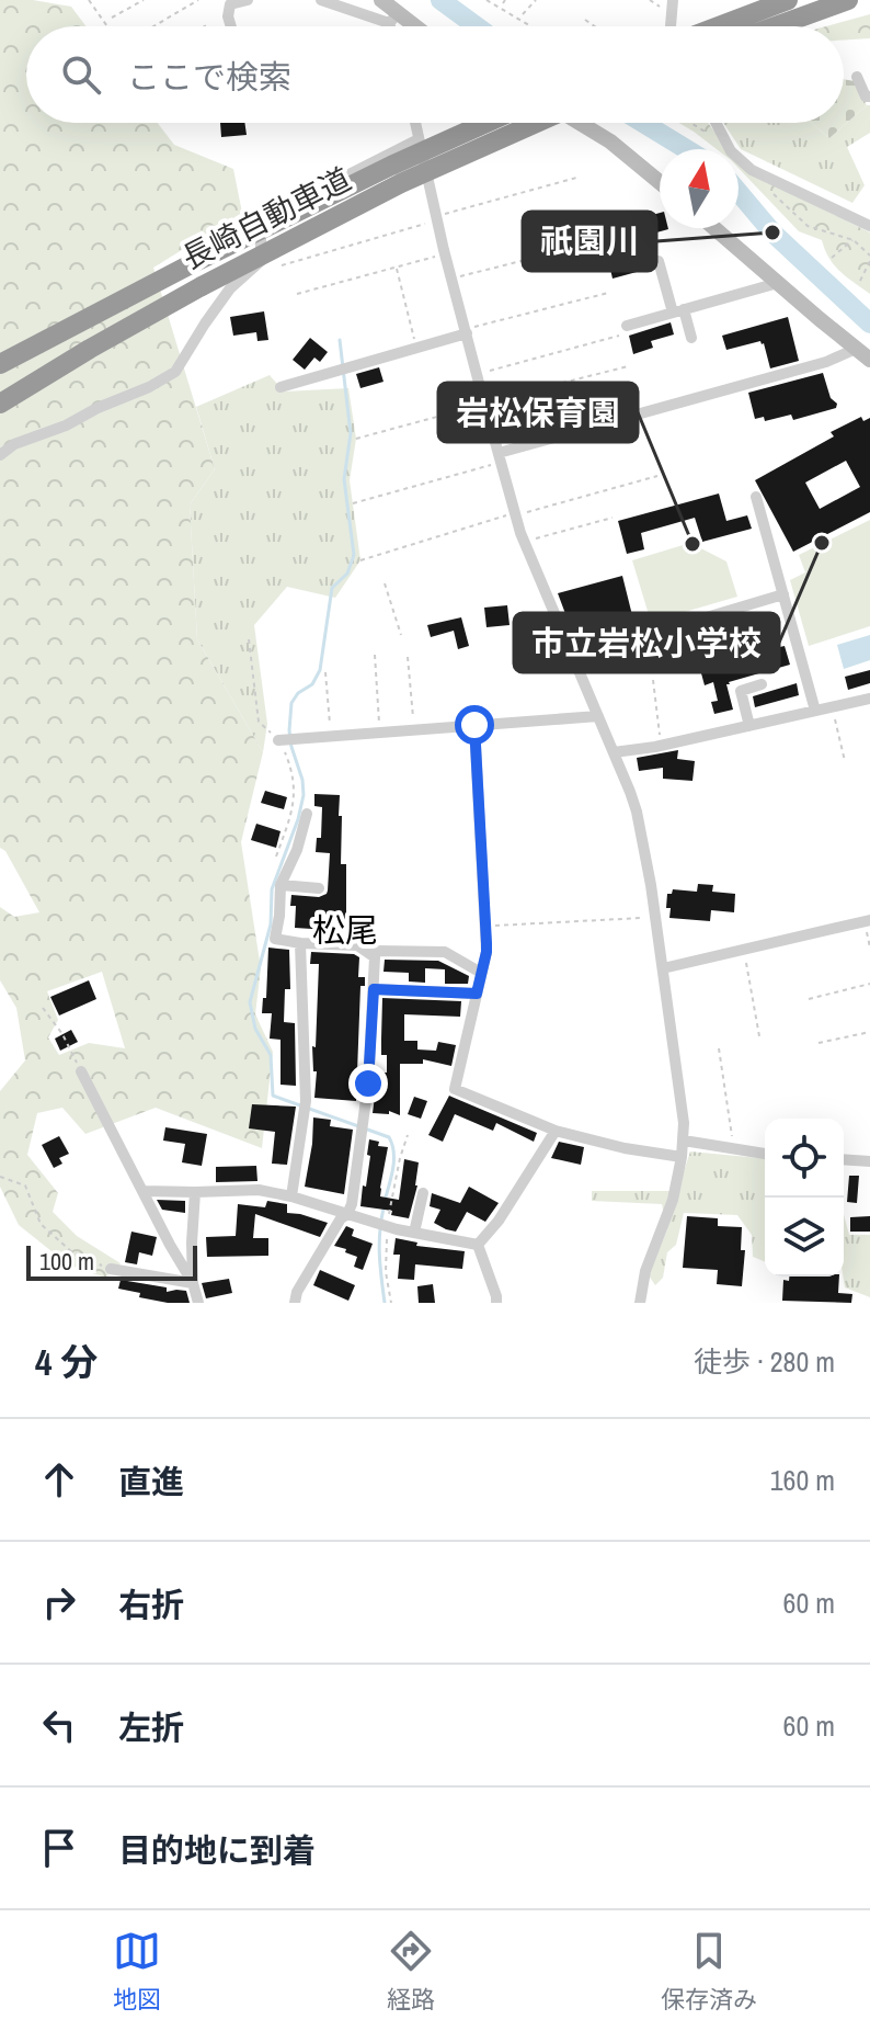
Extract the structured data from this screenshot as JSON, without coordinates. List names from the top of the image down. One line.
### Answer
{"streets":{"highway":["長崎自動車道"]},"districts":["松尾"],"places":["祇園川","市立岩松小学校","岩松保育園"],"scale_bar":"100 m","north":"top","page":{"search":"ここで検索","scale":"100 m","heading":["4 分","徒歩 · 280 m"],"list":[["直進","160 m"],["右折","60 m"],["左折","60 m"],"目的地に到着"],"nav":["地図","経路","保存済み"]}}
